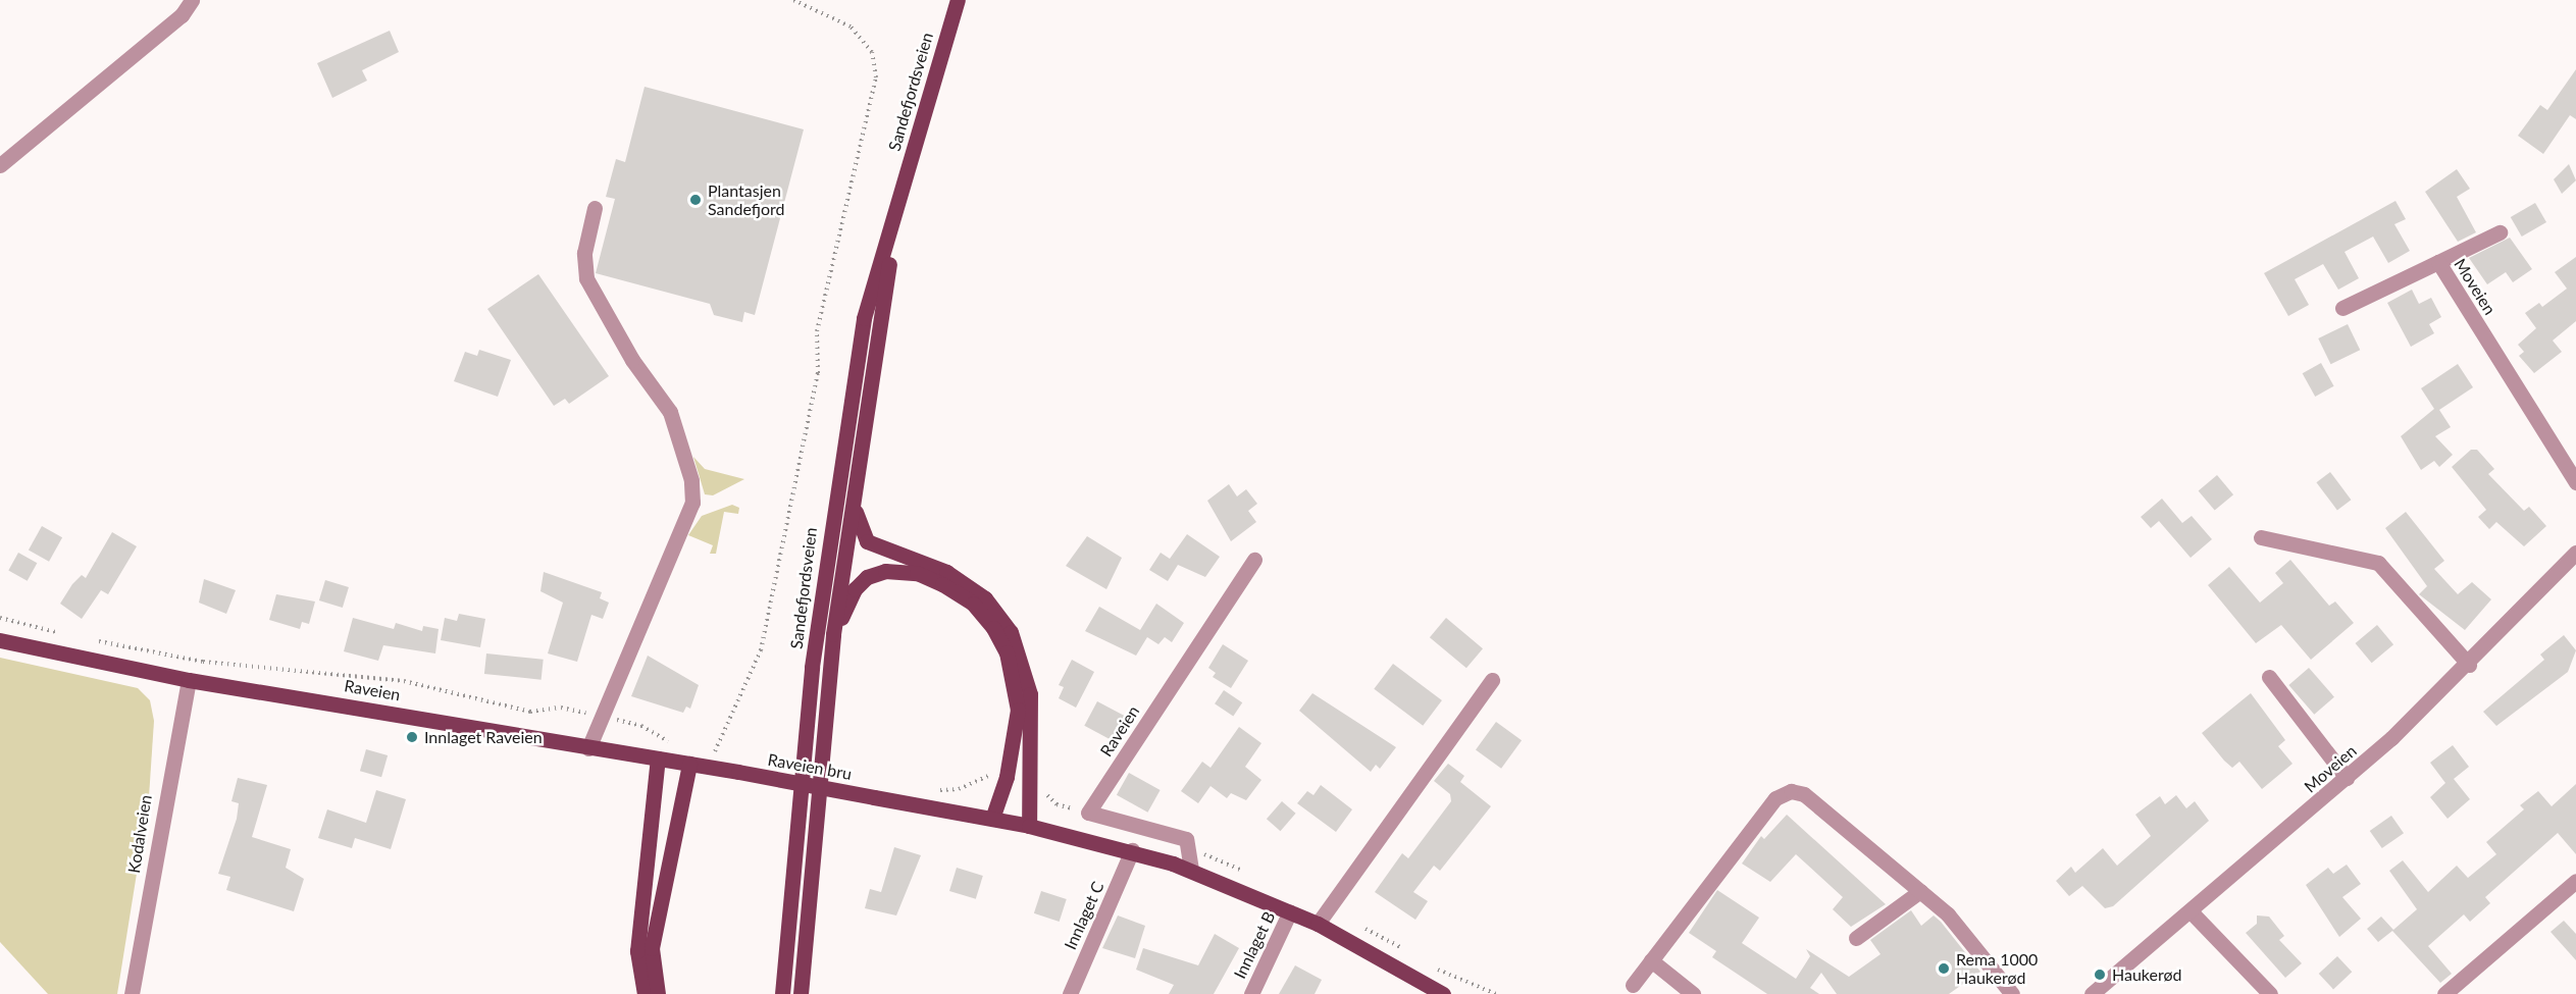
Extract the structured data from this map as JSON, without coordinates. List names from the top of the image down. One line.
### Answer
{"streets":{"main road":["Sandefjordsveien","Raveien","Raveien bru"],"street":["Moveien","Kodalveien","Innlaget C","Innlaget B"]},"crossings":[["Raveien","Raveien bru"],["Raveien","Kodalveien"]],"places":["Plantasjen Sandefjord","Innlaget Raveien","Rema 1000 Haukerød","Haukerød"]}
